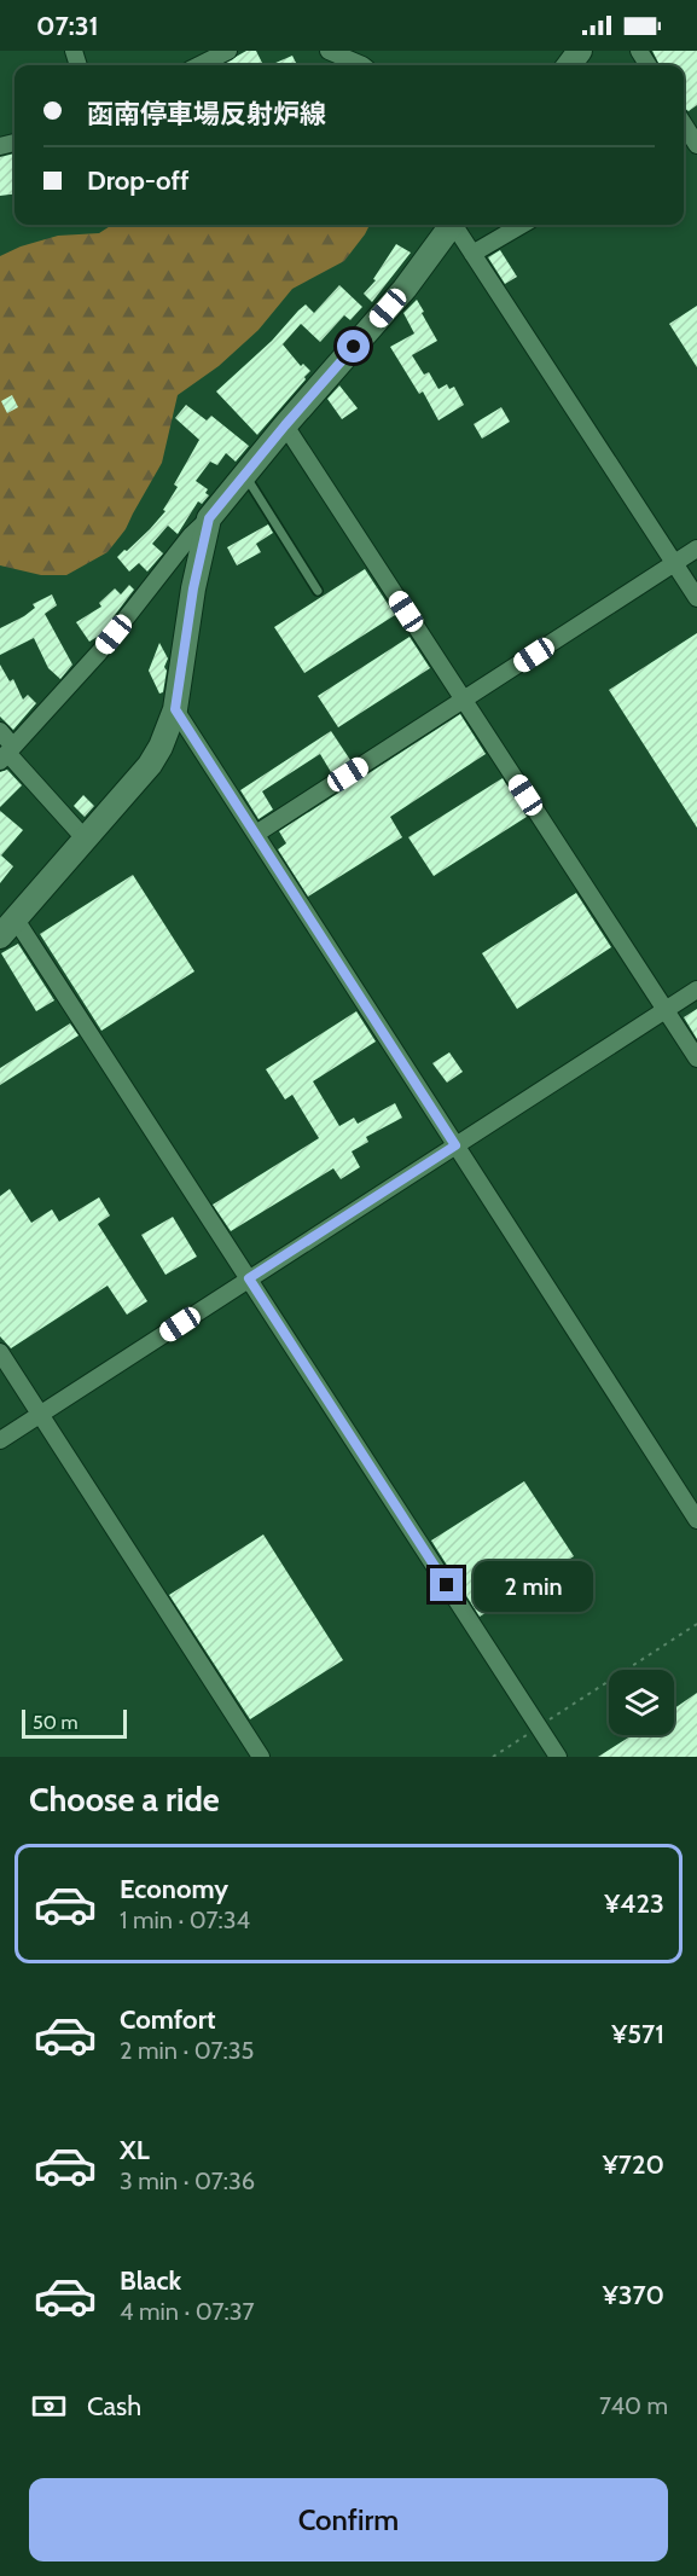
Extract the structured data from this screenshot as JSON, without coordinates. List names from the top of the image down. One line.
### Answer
{"scale_bar":"50 m","page":{"status":"07:31","banner":["函南停車場反射炉線","Drop-off"],"bubble":"2 min","scale":"50 m","heading":"Choose a ride","list":[{"name":"Economy","note":"1 min · 07:34","value":"¥423"},{"name":"Comfort","note":"2 min · 07:35","value":"¥571"},{"name":"XL","note":"3 min · 07:36","value":"¥720"},{"name":"Black","note":"4 min · 07:37","value":"¥370"}],"pay":["Cash","740 m"],"buttons":"Confirm"}}
